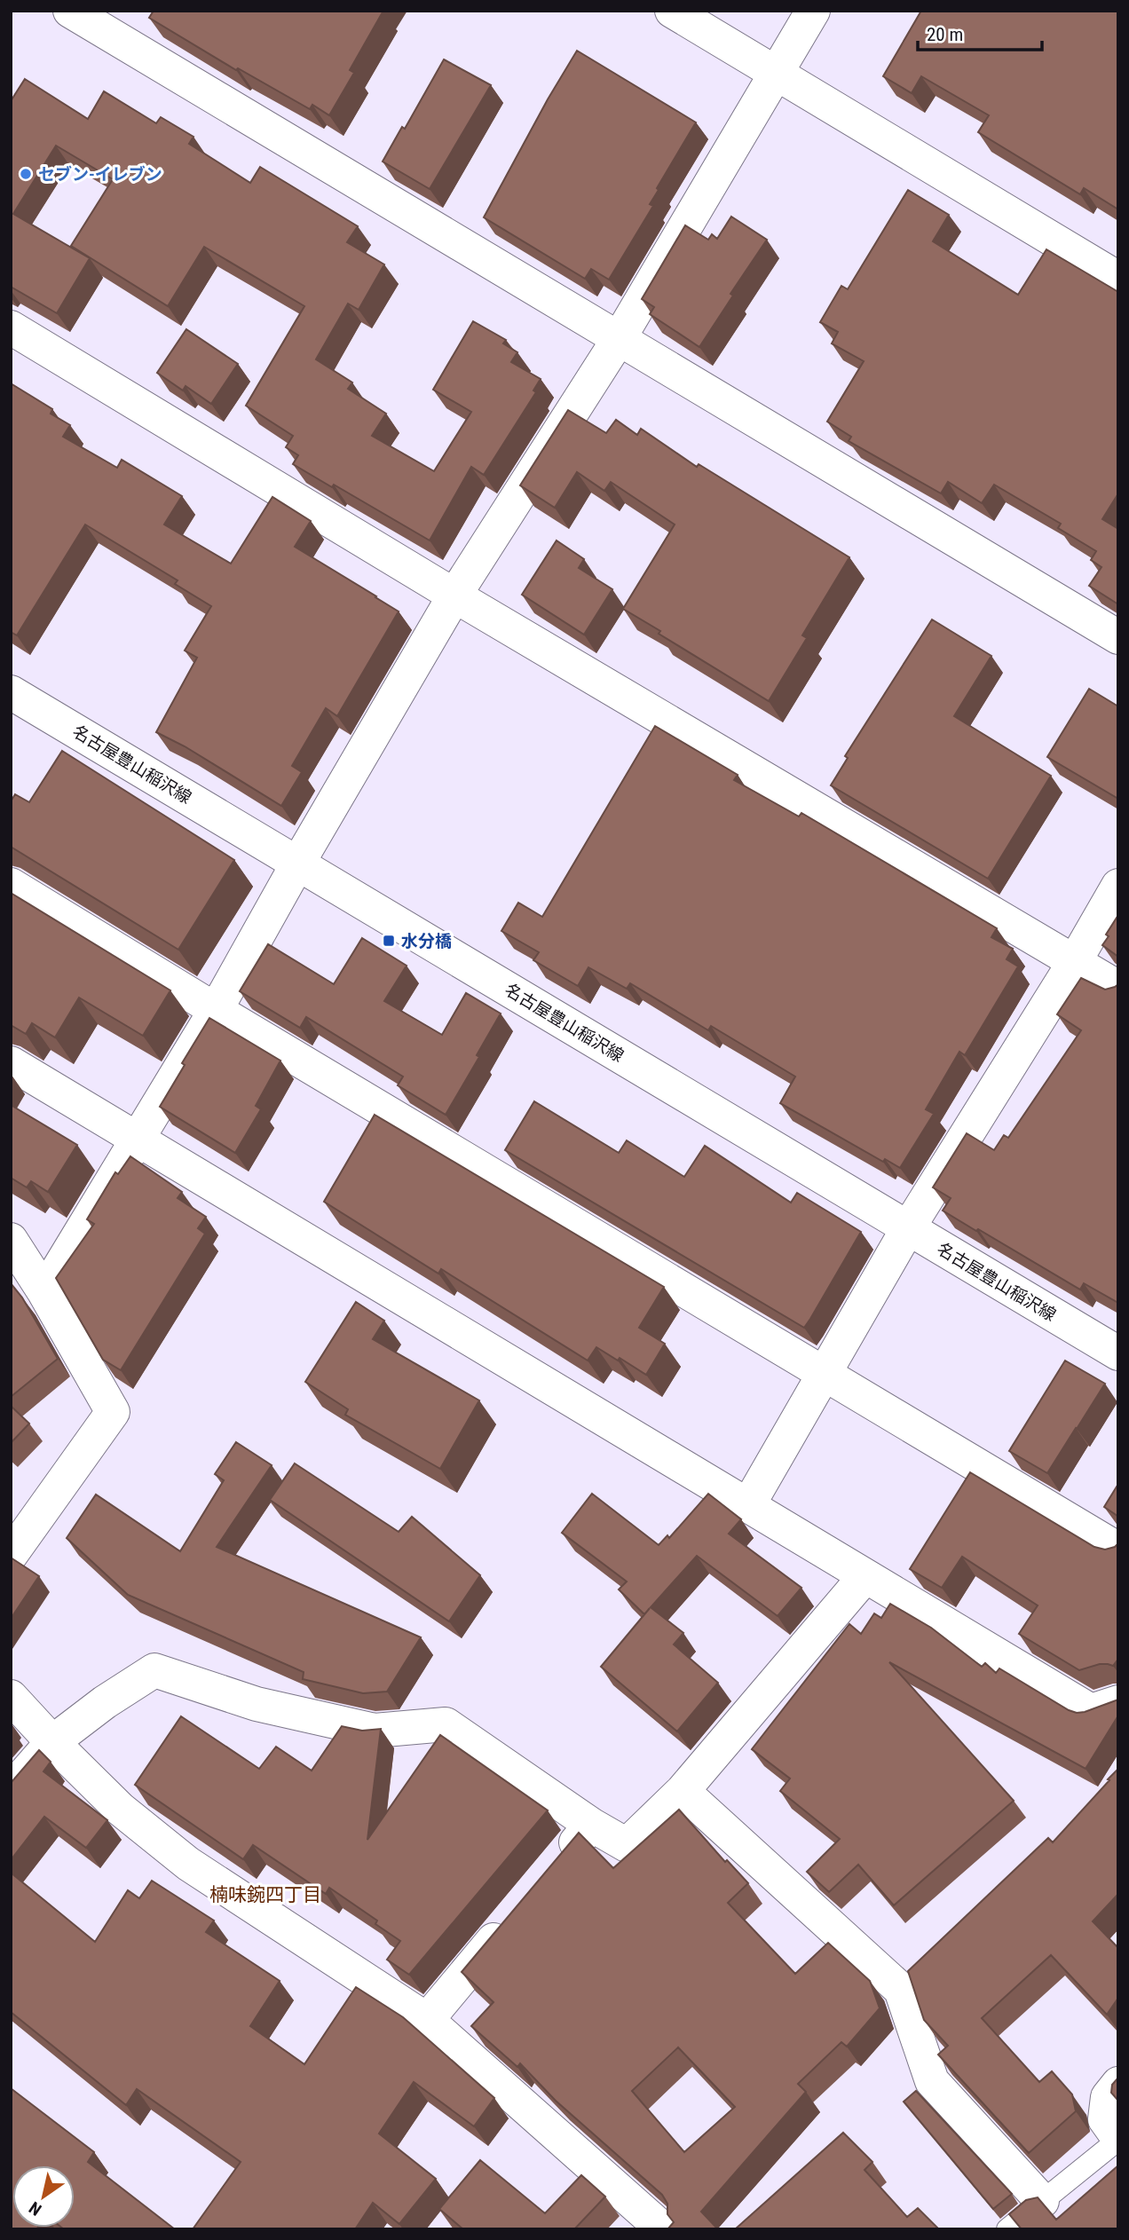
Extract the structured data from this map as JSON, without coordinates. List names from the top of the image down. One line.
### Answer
{"streets":{"street":["名古屋豊山稲沢線"]},"districts":["楠味鋺四丁目"],"places":{"other":["セブン-イレブン"],"transit":["水分橋"]},"scale_bar":"20 m","north":"bottom left"}
